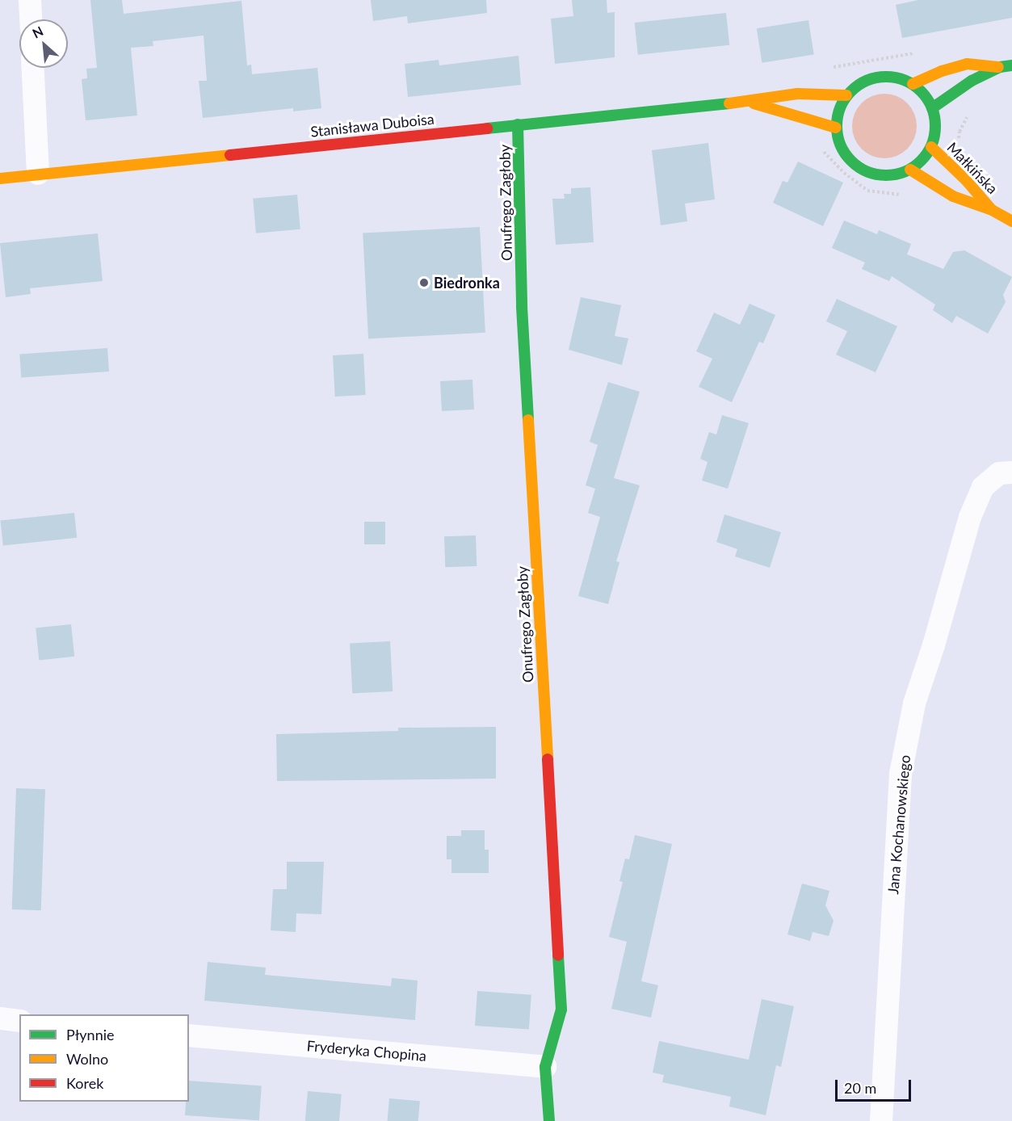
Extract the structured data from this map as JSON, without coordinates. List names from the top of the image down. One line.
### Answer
{"streets":{"main road":["Stanisława Duboisa","Małkińska","Onufrego Zagłoby"],"street":["Jana Kochanowskiego","Fryderyka Chopina"]},"crossings":[["Stanisława Duboisa","Małkińska"],["Stanisława Duboisa","Onufrego Zagłoby"],["Onufrego Zagłoby","Fryderyka Chopina"]],"places":["Biedronka"],"legend":["Płynnie","Wolno","Korek"],"scale_bar":"20 m","north":"top left"}
